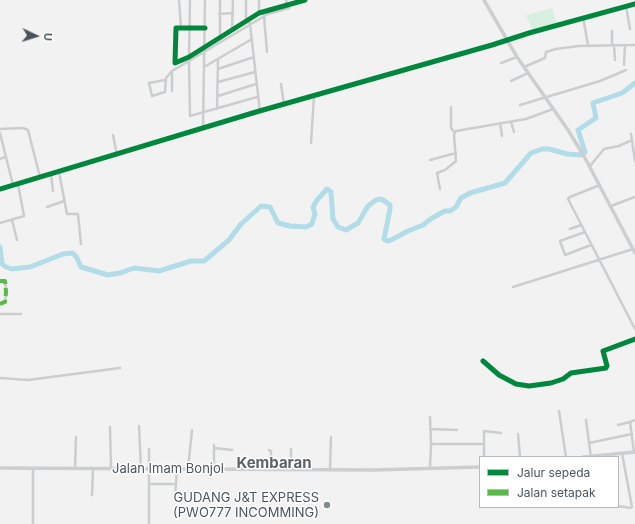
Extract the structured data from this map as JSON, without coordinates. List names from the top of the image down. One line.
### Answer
{"streets":{"main road":["Jalan Imam Bonjol"]},"districts":["Kembaran"],"places":["GUDANG J&T EXPRESS (PWO777 INCOMMING)"],"legend":["Jalur sepeda","Jalan setapak"],"north":"right"}
